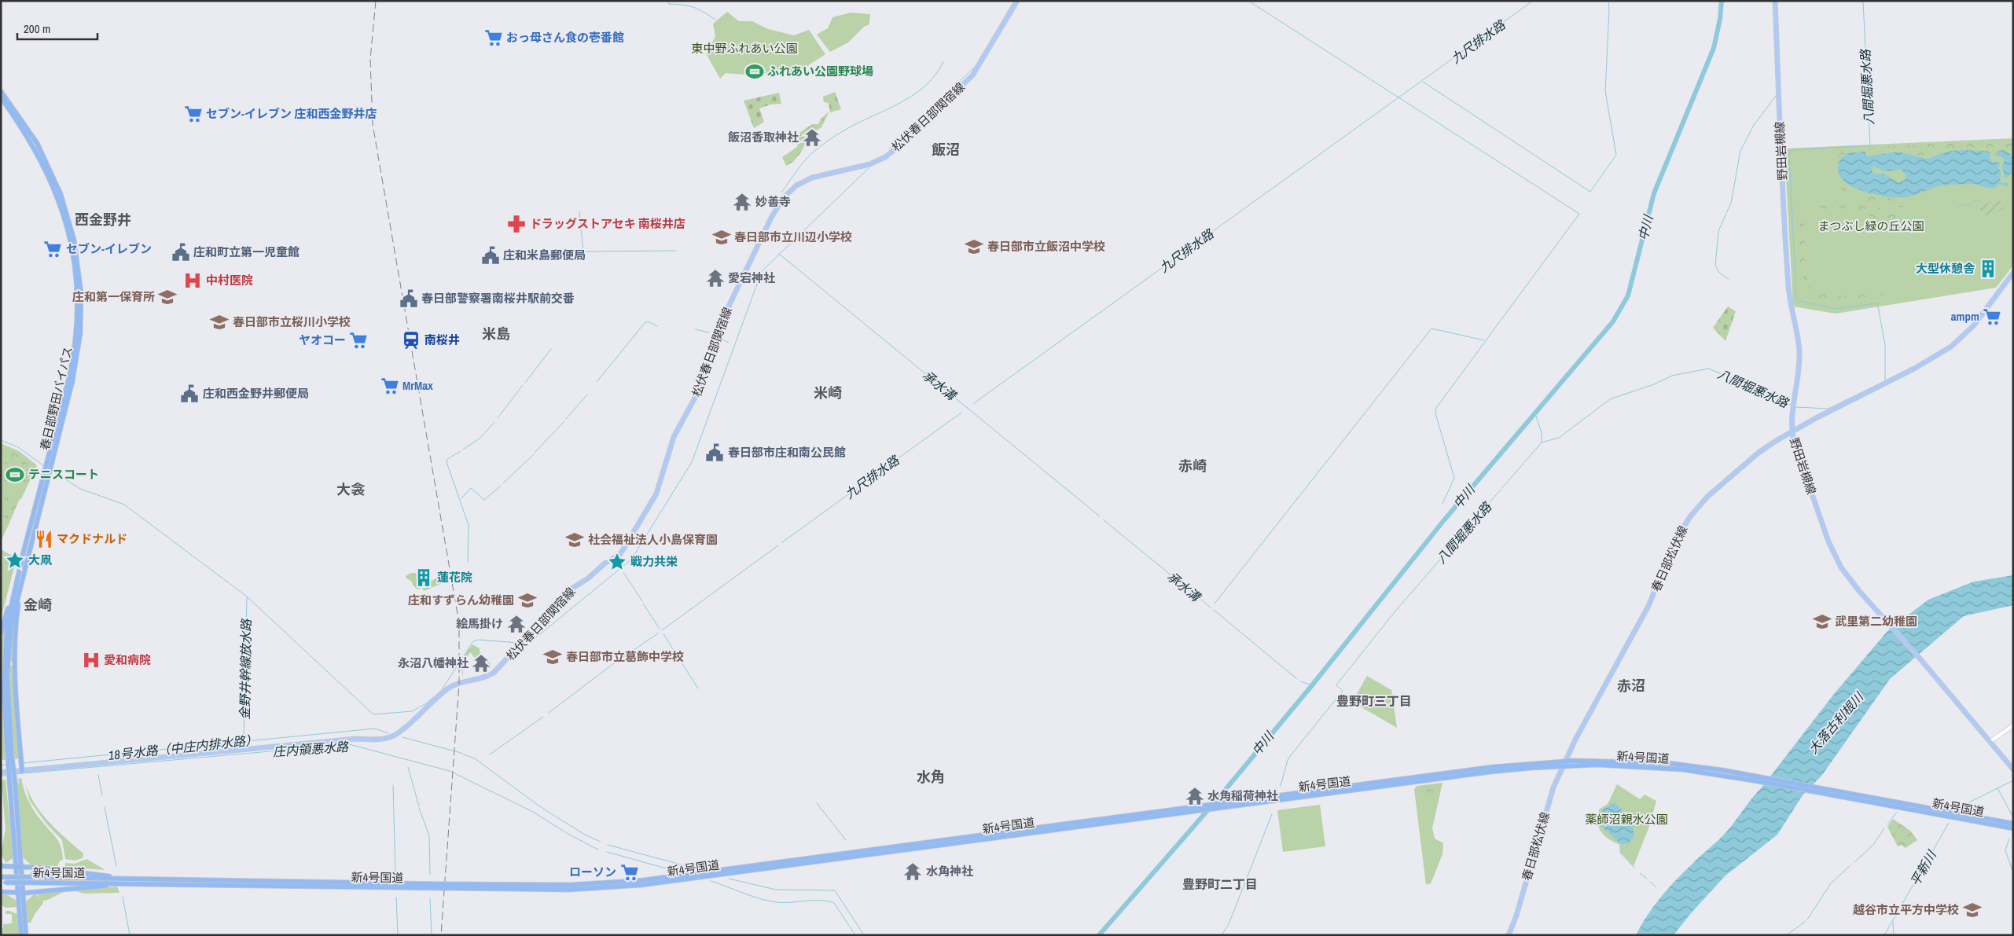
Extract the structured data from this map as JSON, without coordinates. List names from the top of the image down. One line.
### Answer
{"streets":{"highway":["春日部野田バイパス","新4号国道"],"main road":["松伏春日部関宿線","野田岩槻線","春日部松伏線"]},"crossings":[["野田岩槻線","春日部松伏線"],["春日部松伏線","新4号国道"]],"districts":["飯沼","西金野井","米島","米崎","赤崎","大衾","金崎","赤沼","豊野町三丁目","水角","豊野町二丁目"],"water":["九尺排水路","八間堀悪水路","中川","承水溝","金野井幹線放水路","大落古利根川","18号水路（中庄内排水路）","庄内領悪水路","平新川"],"parks":["東中野ふれあい公園","まつぶし緑の丘公園","薬師沼親水公園"],"places":{"supermarket":["おっ母さん食の壱番館","セブン-イレブン 庄和西金野井店","セブン-イレブン","ampm","ヤオコー","MrMax","ローソン"],"sports":["ふれあい公園野球場","テニスコート"],"temple":["飯沼香取神社","妙善寺","愛宕神社","絵馬掛け","永沼八幡神社","水角稲荷神社","水角神社"],"pharmacy":["ドラッグストアセキ 南桜井店"],"school or university":["春日部市立川辺小学校","春日部市立飯沼中学校","庄和第一保育所","春日部市立桜川小学校","社会福祉法人小島保育園","庄和すずらん幼稚園","武里第二幼稚園","春日部市立葛飾中学校","越谷市立平方中学校"],"public building":["庄和町立第一児童館","庄和米島郵便局","春日部警察署南桜井駅前交番","庄和西金野井郵便局","春日部市庄和南公民館"],"building":["大型休憩舎","蓮花院"],"hospital":["中村医院","愛和病院"],"station":["南桜井"],"restaurant":["マクドナルド"],"place":["大凧","戦力共栄"]},"scale_bar":"200 m"}
